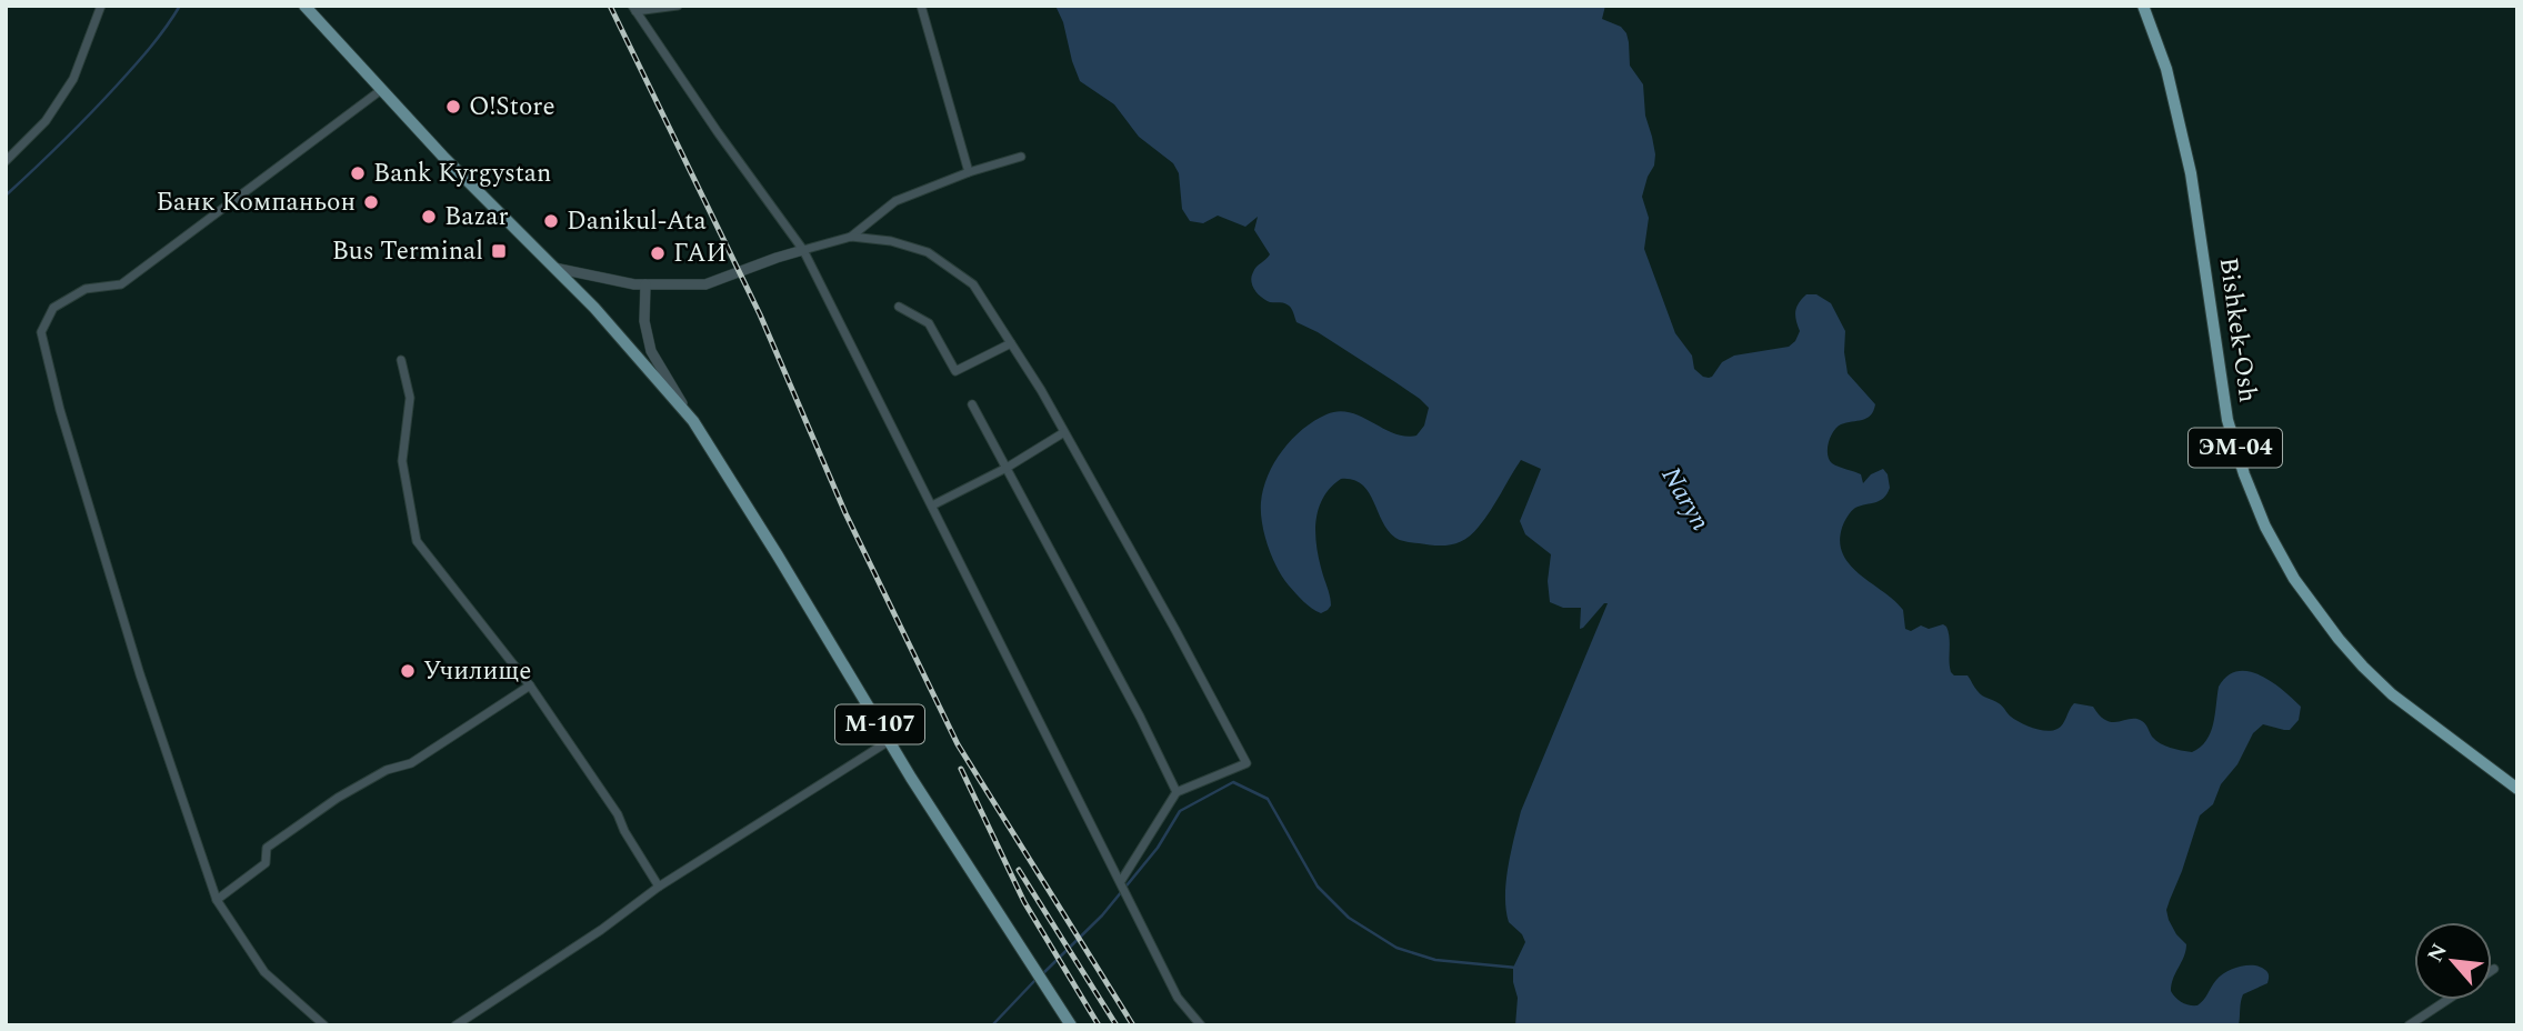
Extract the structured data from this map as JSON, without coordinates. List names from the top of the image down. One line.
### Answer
{"streets":{"highway":["Bishkek-Osh","ЭМ-04"],"main road":["М-107"]},"water":["Naryn"],"places":{"other":["O!Store","Bank Kyrgystan","Банк Компаньон","Bazar","Danikul-Ata","ГАИ","Училище"],"transit":["Bus Terminal"]},"north":"top left"}
